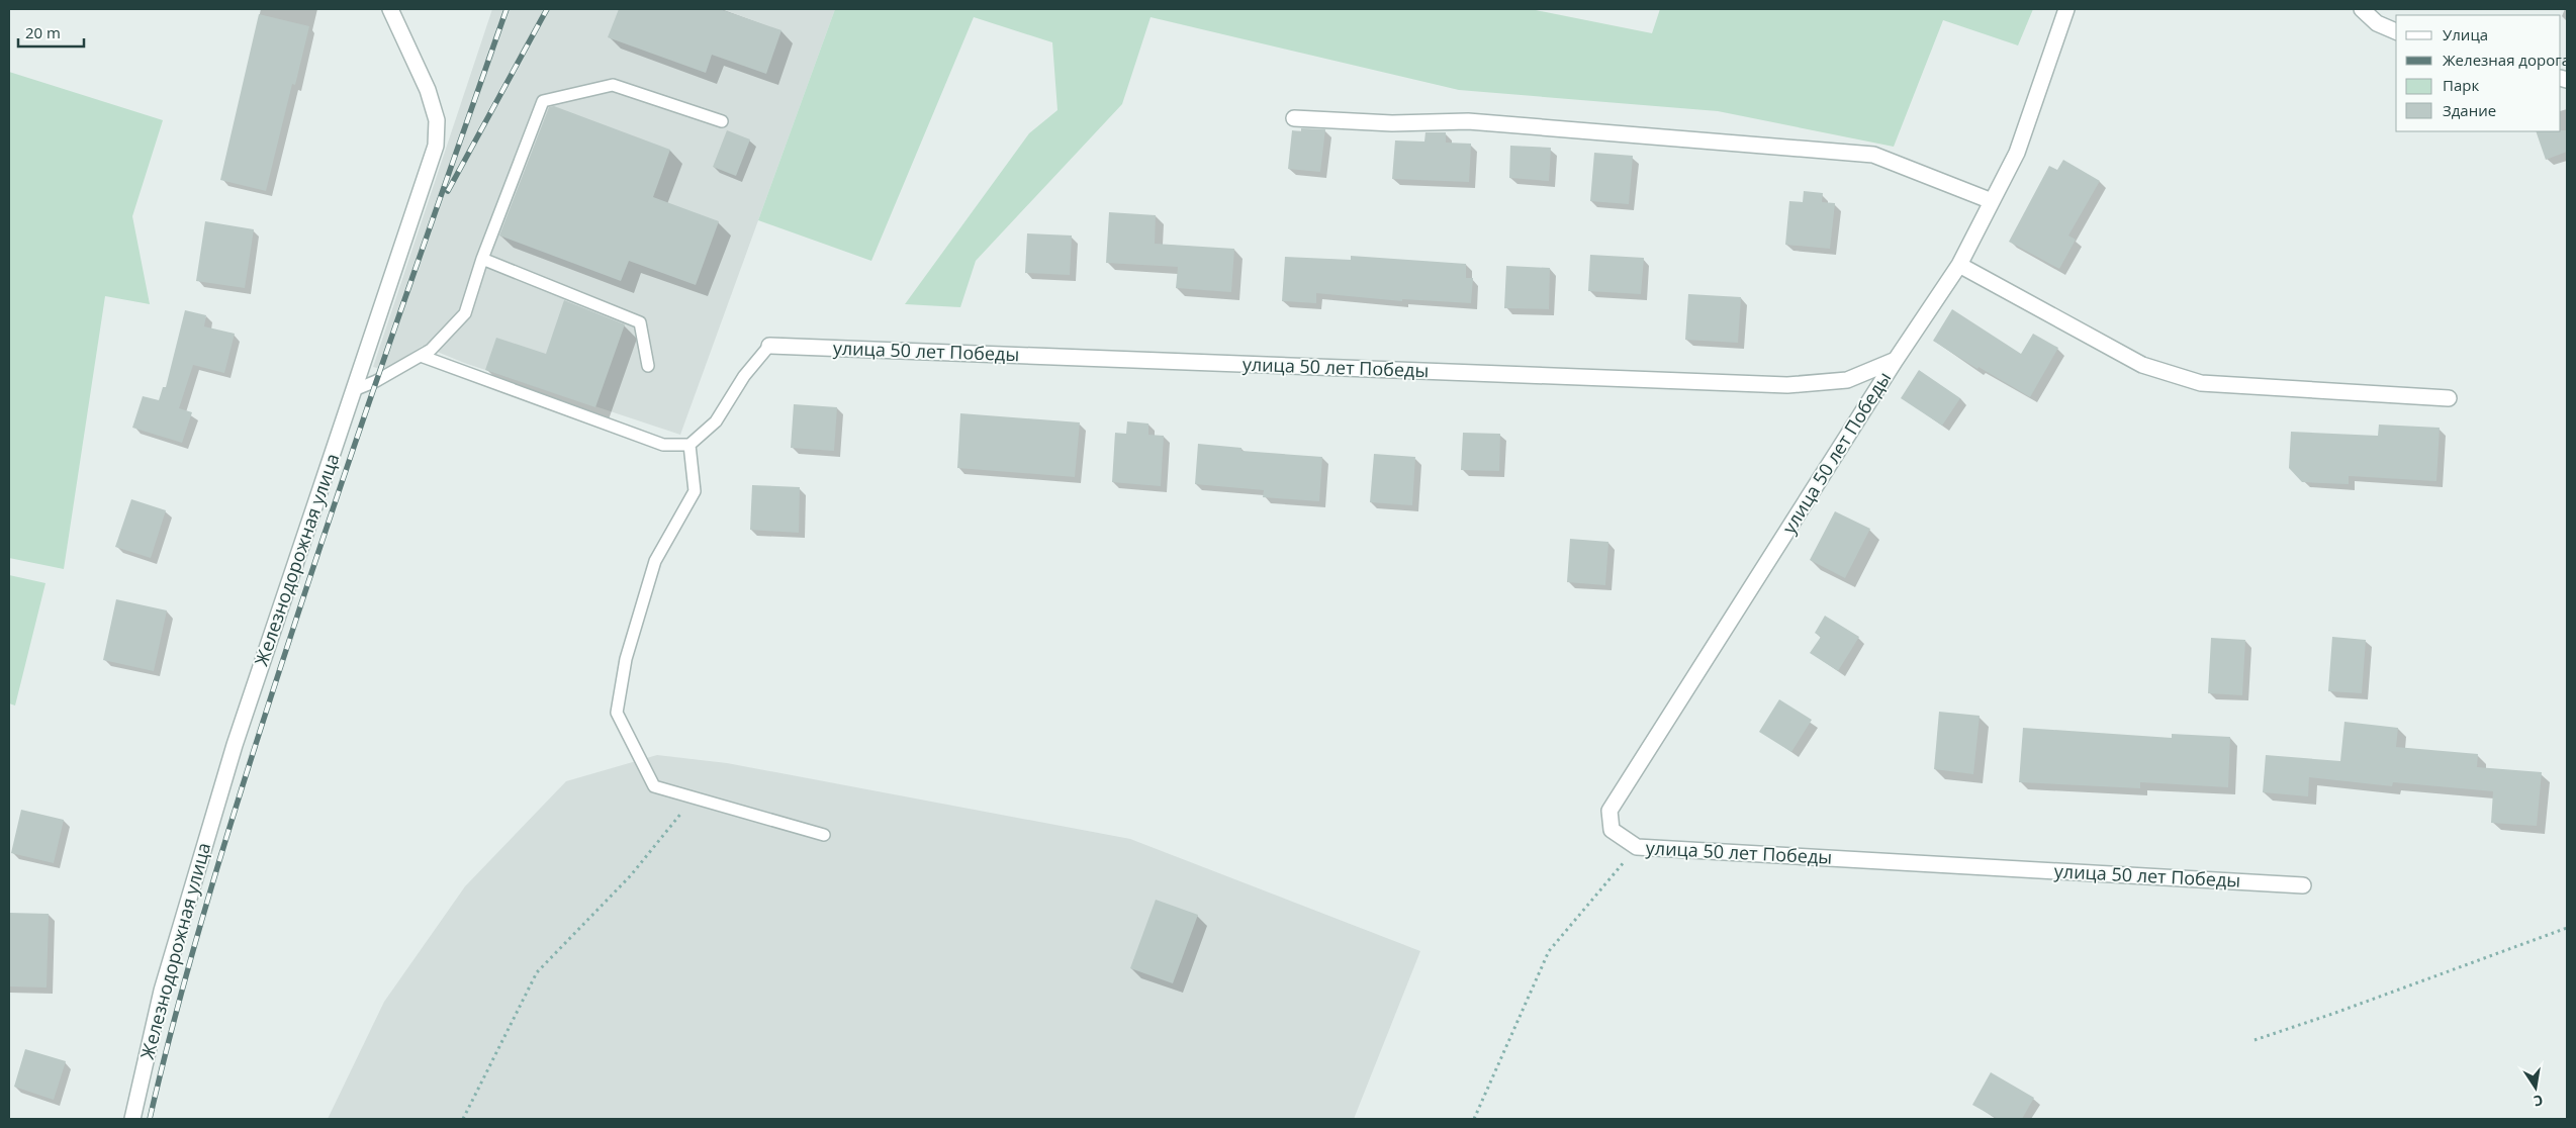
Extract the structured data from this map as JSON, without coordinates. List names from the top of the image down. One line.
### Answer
{"streets":{"street":["улица 50 лет Победы","Железнодорожная улица"]},"legend":["Улица","Железная дорога","Парк","Здание"],"scale_bar":"20 m","north":"bottom"}
